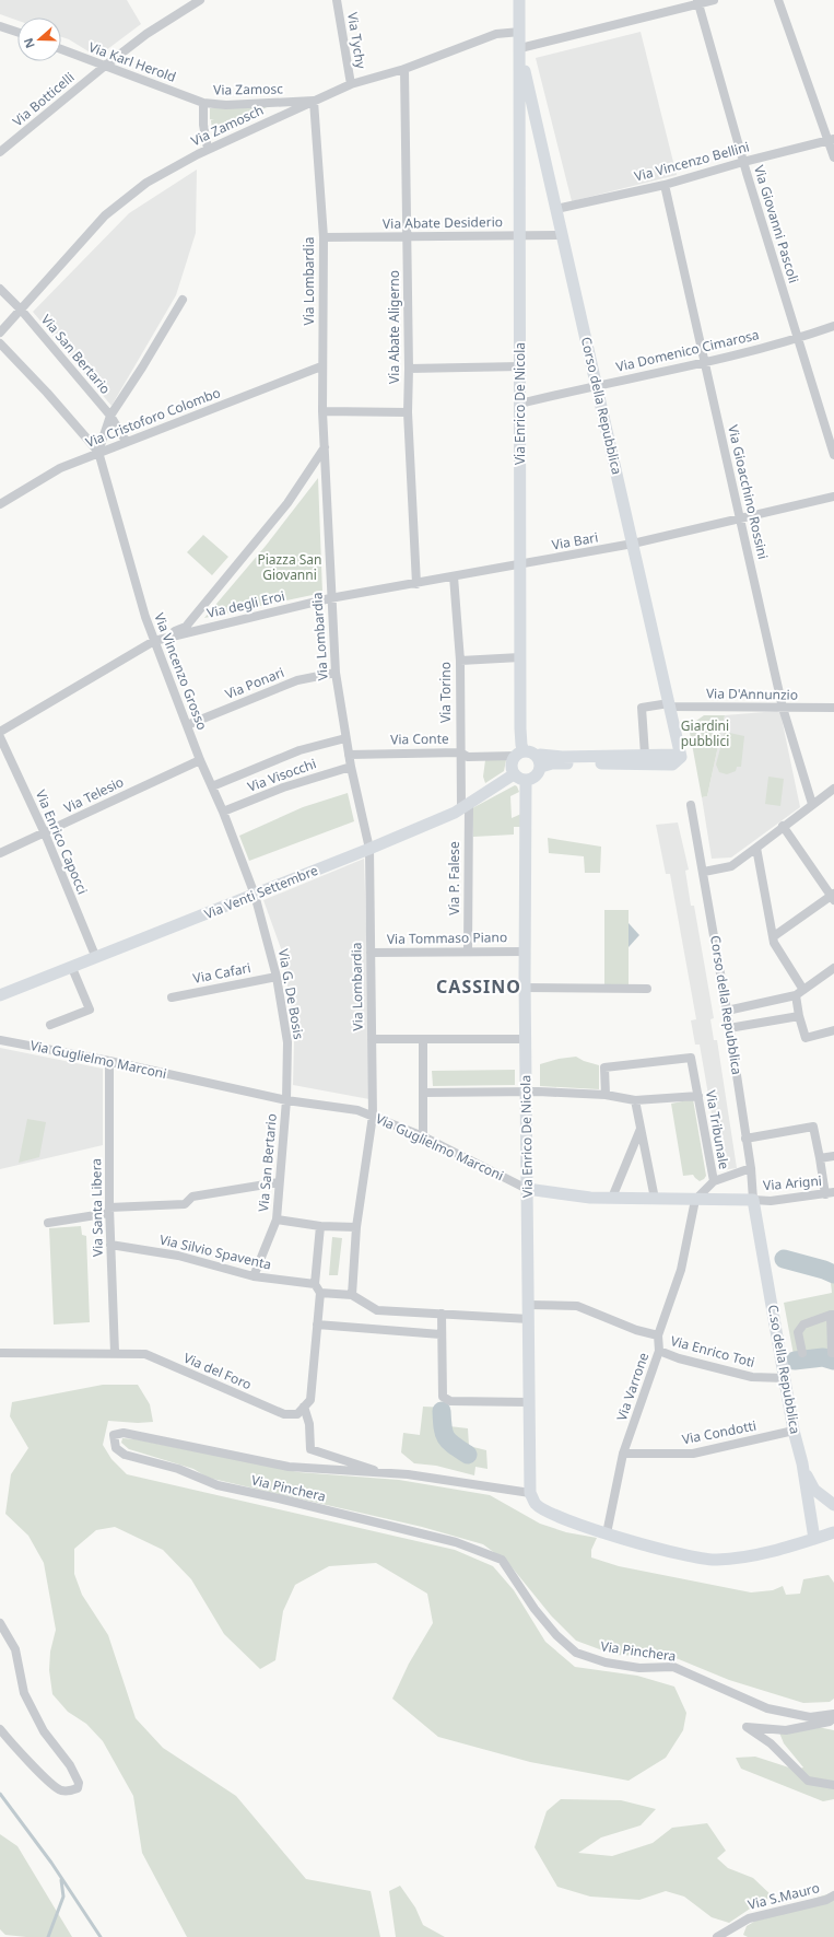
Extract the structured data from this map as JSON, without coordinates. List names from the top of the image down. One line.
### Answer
{"streets":{"main road":["Via Enrico De Nicola","Corso della Repubblica","Via Venti Settembre","Via Guglielmo Marconi","C.so della Repubblica"],"street":["Via Tychy","Via Karl Herold","Via Zamosc","Via Botticelli","Via Zamosch","Via Vincenzo Bellini","Via Abate Desiderio","Via Giovanni Pascoli","Via Lombardia","Via Abate Aligerno","Via Domenico Cimarosa","Via San Bertario","Via Cristoforo Colombo","Via Gioacchino Rossini","Via Bari","Via degli Eroi","Via Vincenzo Grosso","Via Ponari","Via Torino","Via D'Annunzio","Via Conte","Via Visocchi","Via Telesio","Via Enrico Capocci","Via P. Falese","Via Tommaso Piano","Via Cafari","Via G. De Bosis","Via Tribunale","Via Arigni","Via Santa Libera","Via Silvio Spaventa","Via Enrico Toti","Via del Foro","Via Varrone","Via Condotti","Via Pinchera","Via S.Mauro"]},"crossings":[["Via Tychy","Via Zamosch"],["Via Karl Herold","Via Zamosc"],["Via Karl Herold","Via Botticelli"],["Via Zamosc","Via Zamosch"],["Via Zamosc","Via Lombardia"],["Via Zamosch","Via Lombardia"],["Via Zamosch","Via Abate Aligerno"],["Via Zamosch","Via San Bertario"],["Via Vincenzo Bellini","Via Giovanni Pascoli"],["Via Vincenzo Bellini","Corso della Repubblica"],["Via Vincenzo Bellini","Via Gioacchino Rossini"],["Via Abate Desiderio","Via Lombardia"],["Via Abate Desiderio","Via Abate Aligerno"],["Via Abate Desiderio","Via Enrico De Nicola"],["Via Abate Desiderio","Corso della Repubblica"],["Via Giovanni Pascoli","Via Domenico Cimarosa"],["Via Lombardia","Via Cristoforo Colombo"],["Via Lombardia","Via degli Eroi"],["Via Lombardia","Via Ponari"],["Via Lombardia","Via Conte"],["Via Lombardia","Via Visocchi"],["Via Lombardia","Via Venti Settembre"],["Via Lombardia","Via Tommaso Piano"],["Via Lombardia","Via Guglielmo Marconi"],["Via Abate Aligerno","Via degli Eroi"],["Via Domenico Cimarosa","Via Enrico De Nicola"],["Via Domenico Cimarosa","Corso della Repubblica"],["Via Domenico Cimarosa","Via Gioacchino Rossini"],["Via San Bertario","Via Cristoforo Colombo"],["Via San Bertario","Via G. De Bosis"],["Via San Bertario","Via Guglielmo Marconi"],["Via San Bertario","Via Silvio Spaventa"],["Via Enrico De Nicola","Corso della Repubblica"],["Via Enrico De Nicola","Via Bari"],["Via Enrico De Nicola","Via degli Eroi"],["Via Enrico De Nicola","Via Conte"],["Via Enrico De Nicola","Via Venti Settembre"],["Via Enrico De Nicola","Via Tommaso Piano"],["Via Enrico De Nicola","Via Guglielmo Marconi"],["Via Enrico De Nicola","Via Enrico Toti"],["Via Enrico De Nicola","Via Pinchera"],["Corso della Repubblica","Via Bari"],["Corso della Repubblica","Via D'Annunzio"],["Corso della Repubblica","Via Guglielmo Marconi"],["Corso della Repubblica","Via Arigni"],["Corso della Repubblica","C.so della Repubblica"],["Via Cristoforo Colombo","Via Vincenzo Grosso"],["Via Gioacchino Rossini","Via Bari"],["Via Gioacchino Rossini","Via D'Annunzio"],["Via Bari","Via degli Eroi"],["Via degli Eroi","Via Vincenzo Grosso"],["Via degli Eroi","Via Torino"],["Via Vincenzo Grosso","Via Ponari"],["Via Vincenzo Grosso","Via Visocchi"],["Via Vincenzo Grosso","Via Telesio"],["Via Vincenzo Grosso","Via Venti Settembre"],["Via Vincenzo Grosso","Via G. De Bosis"],["Via Torino","Via Conte"],["Via Torino","Via P. Falese"],["Via Torino","Via Venti Settembre"],["Via Conte","Via Venti Settembre"],["Via Telesio","Via Enrico Capocci"],["Via Enrico Capocci","Via Venti Settembre"],["Via P. Falese","Via Venti Settembre"],["Via P. Falese","Via Tommaso Piano"],["Via Venti Settembre","Via G. De Bosis"],["Via Cafari","Via G. De Bosis"],["Via G. De Bosis","Via Guglielmo Marconi"],["Via Guglielmo Marconi","Via Tribunale"],["Via Guglielmo Marconi","Via Arigni"],["Via Guglielmo Marconi","Via Santa Libera"],["Via Guglielmo Marconi","C.so della Repubblica"],["Via Guglielmo Marconi","Via Varrone"],["Via Tribunale","Via Varrone"],["Via Arigni","C.so della Repubblica"],["Via Santa Libera","Via Silvio Spaventa"],["Via Santa Libera","Via del Foro"],["Via Enrico Toti","C.so della Repubblica"],["Via Enrico Toti","Via Varrone"],["C.so della Repubblica","Via Condotti"],["Via Varrone","Via Condotti"]],"districts":["CASSINO"],"parks":["Piazza San Giovanni","Giardini pubblici"],"north":"left"}
